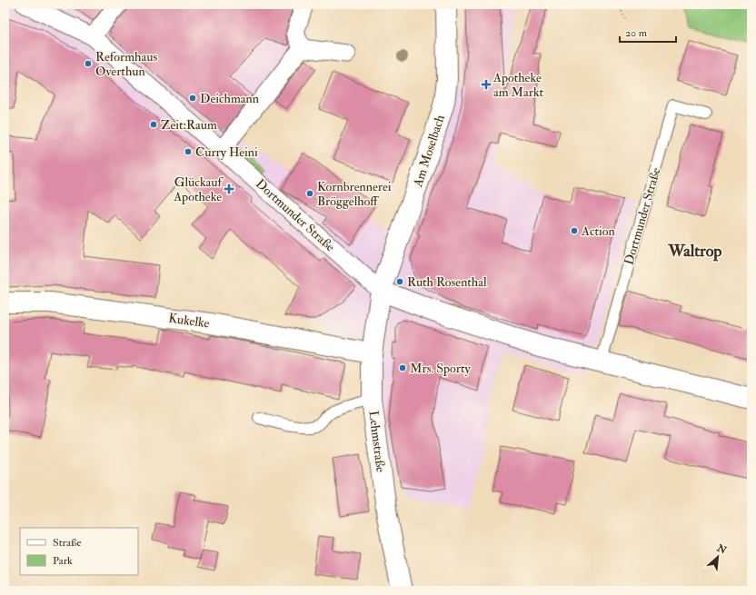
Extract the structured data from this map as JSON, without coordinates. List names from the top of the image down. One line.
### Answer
{"streets":{"street":["Am Moselbach","Dortmunder Straße","Kukelke","Lehmstraße"]},"crossings":[["Am Moselbach","Dortmunder Straße"],["Am Moselbach","Lehmstraße"],["Dortmunder Straße","Lehmstraße"],["Kukelke","Lehmstraße"]],"districts":["Waltrop"],"places":{"other":["Reformhaus Overthun","Deichmann","Zeit:Raum","Curry Heini","Kornbrennerei Bröggelhoff","Action","Ruth Rosenthal","Mrs. Sporty"],"health":["Apotheke am Markt","Glückauf Apotheke"]},"legend":["Straße","Park"],"scale_bar":"20 m","north":"top right"}
